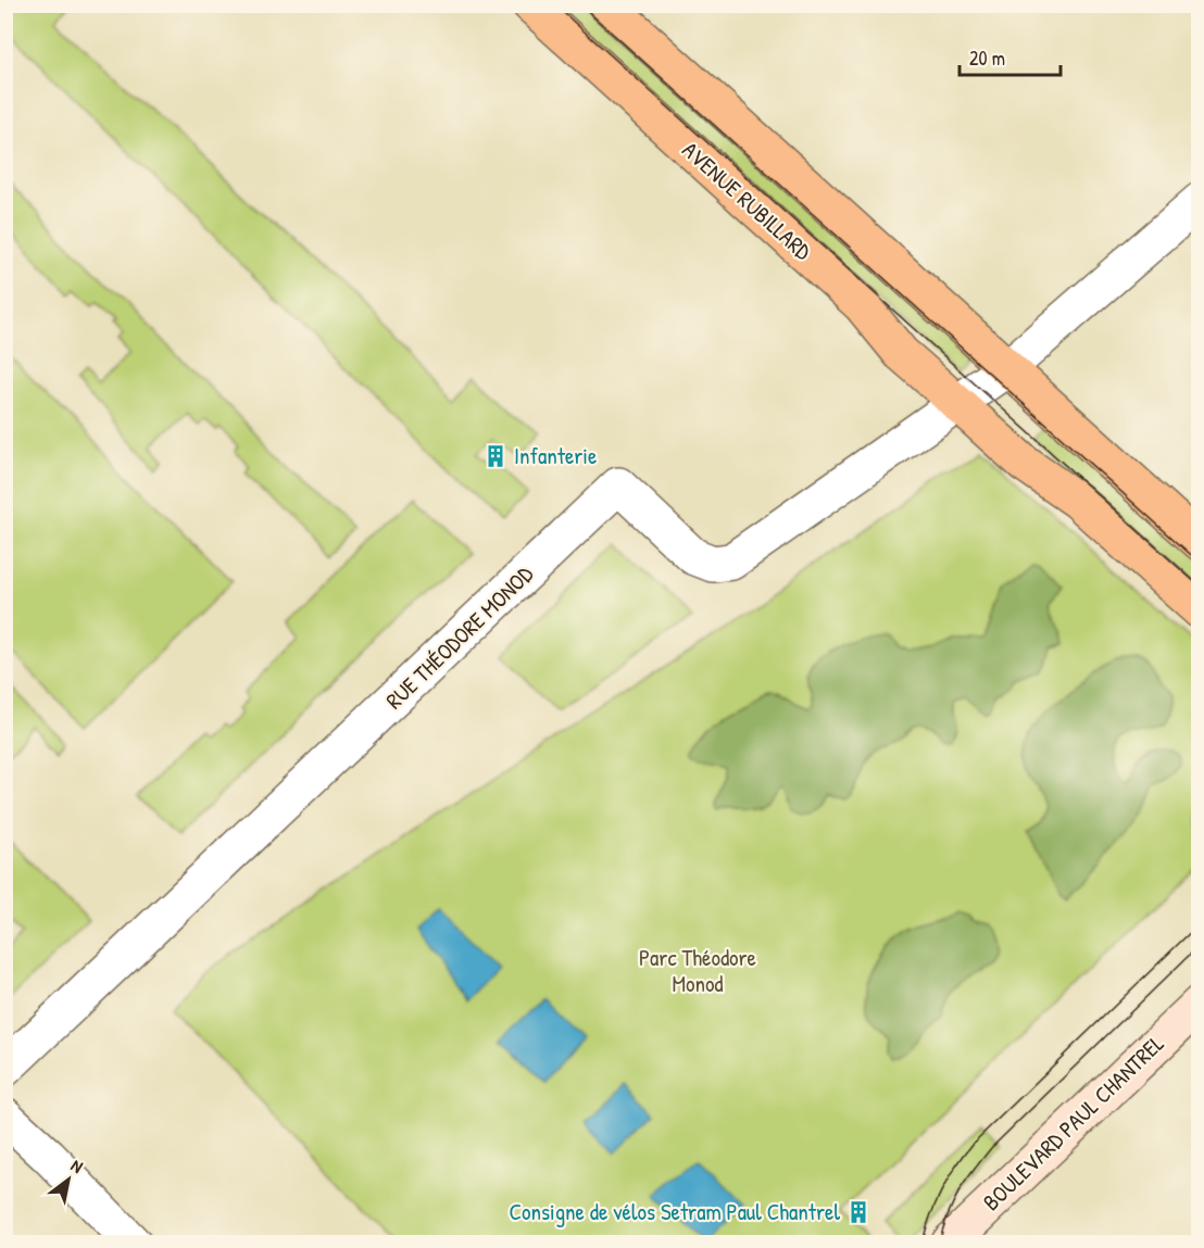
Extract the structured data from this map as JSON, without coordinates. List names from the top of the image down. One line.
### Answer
{"streets":{"main road":["AVENUE RUBILLARD"],"street":["RUE THÉODORE MONOD","BOULEVARD PAUL CHANTREL"]},"crossings":[["AVENUE RUBILLARD","RUE THÉODORE MONOD"]],"parks":["Parc Théodore Monod"],"places":{"building":["Infanterie","Consigne de vélos Setram Paul Chantrel"]},"scale_bar":"20 m","north":"top right"}
